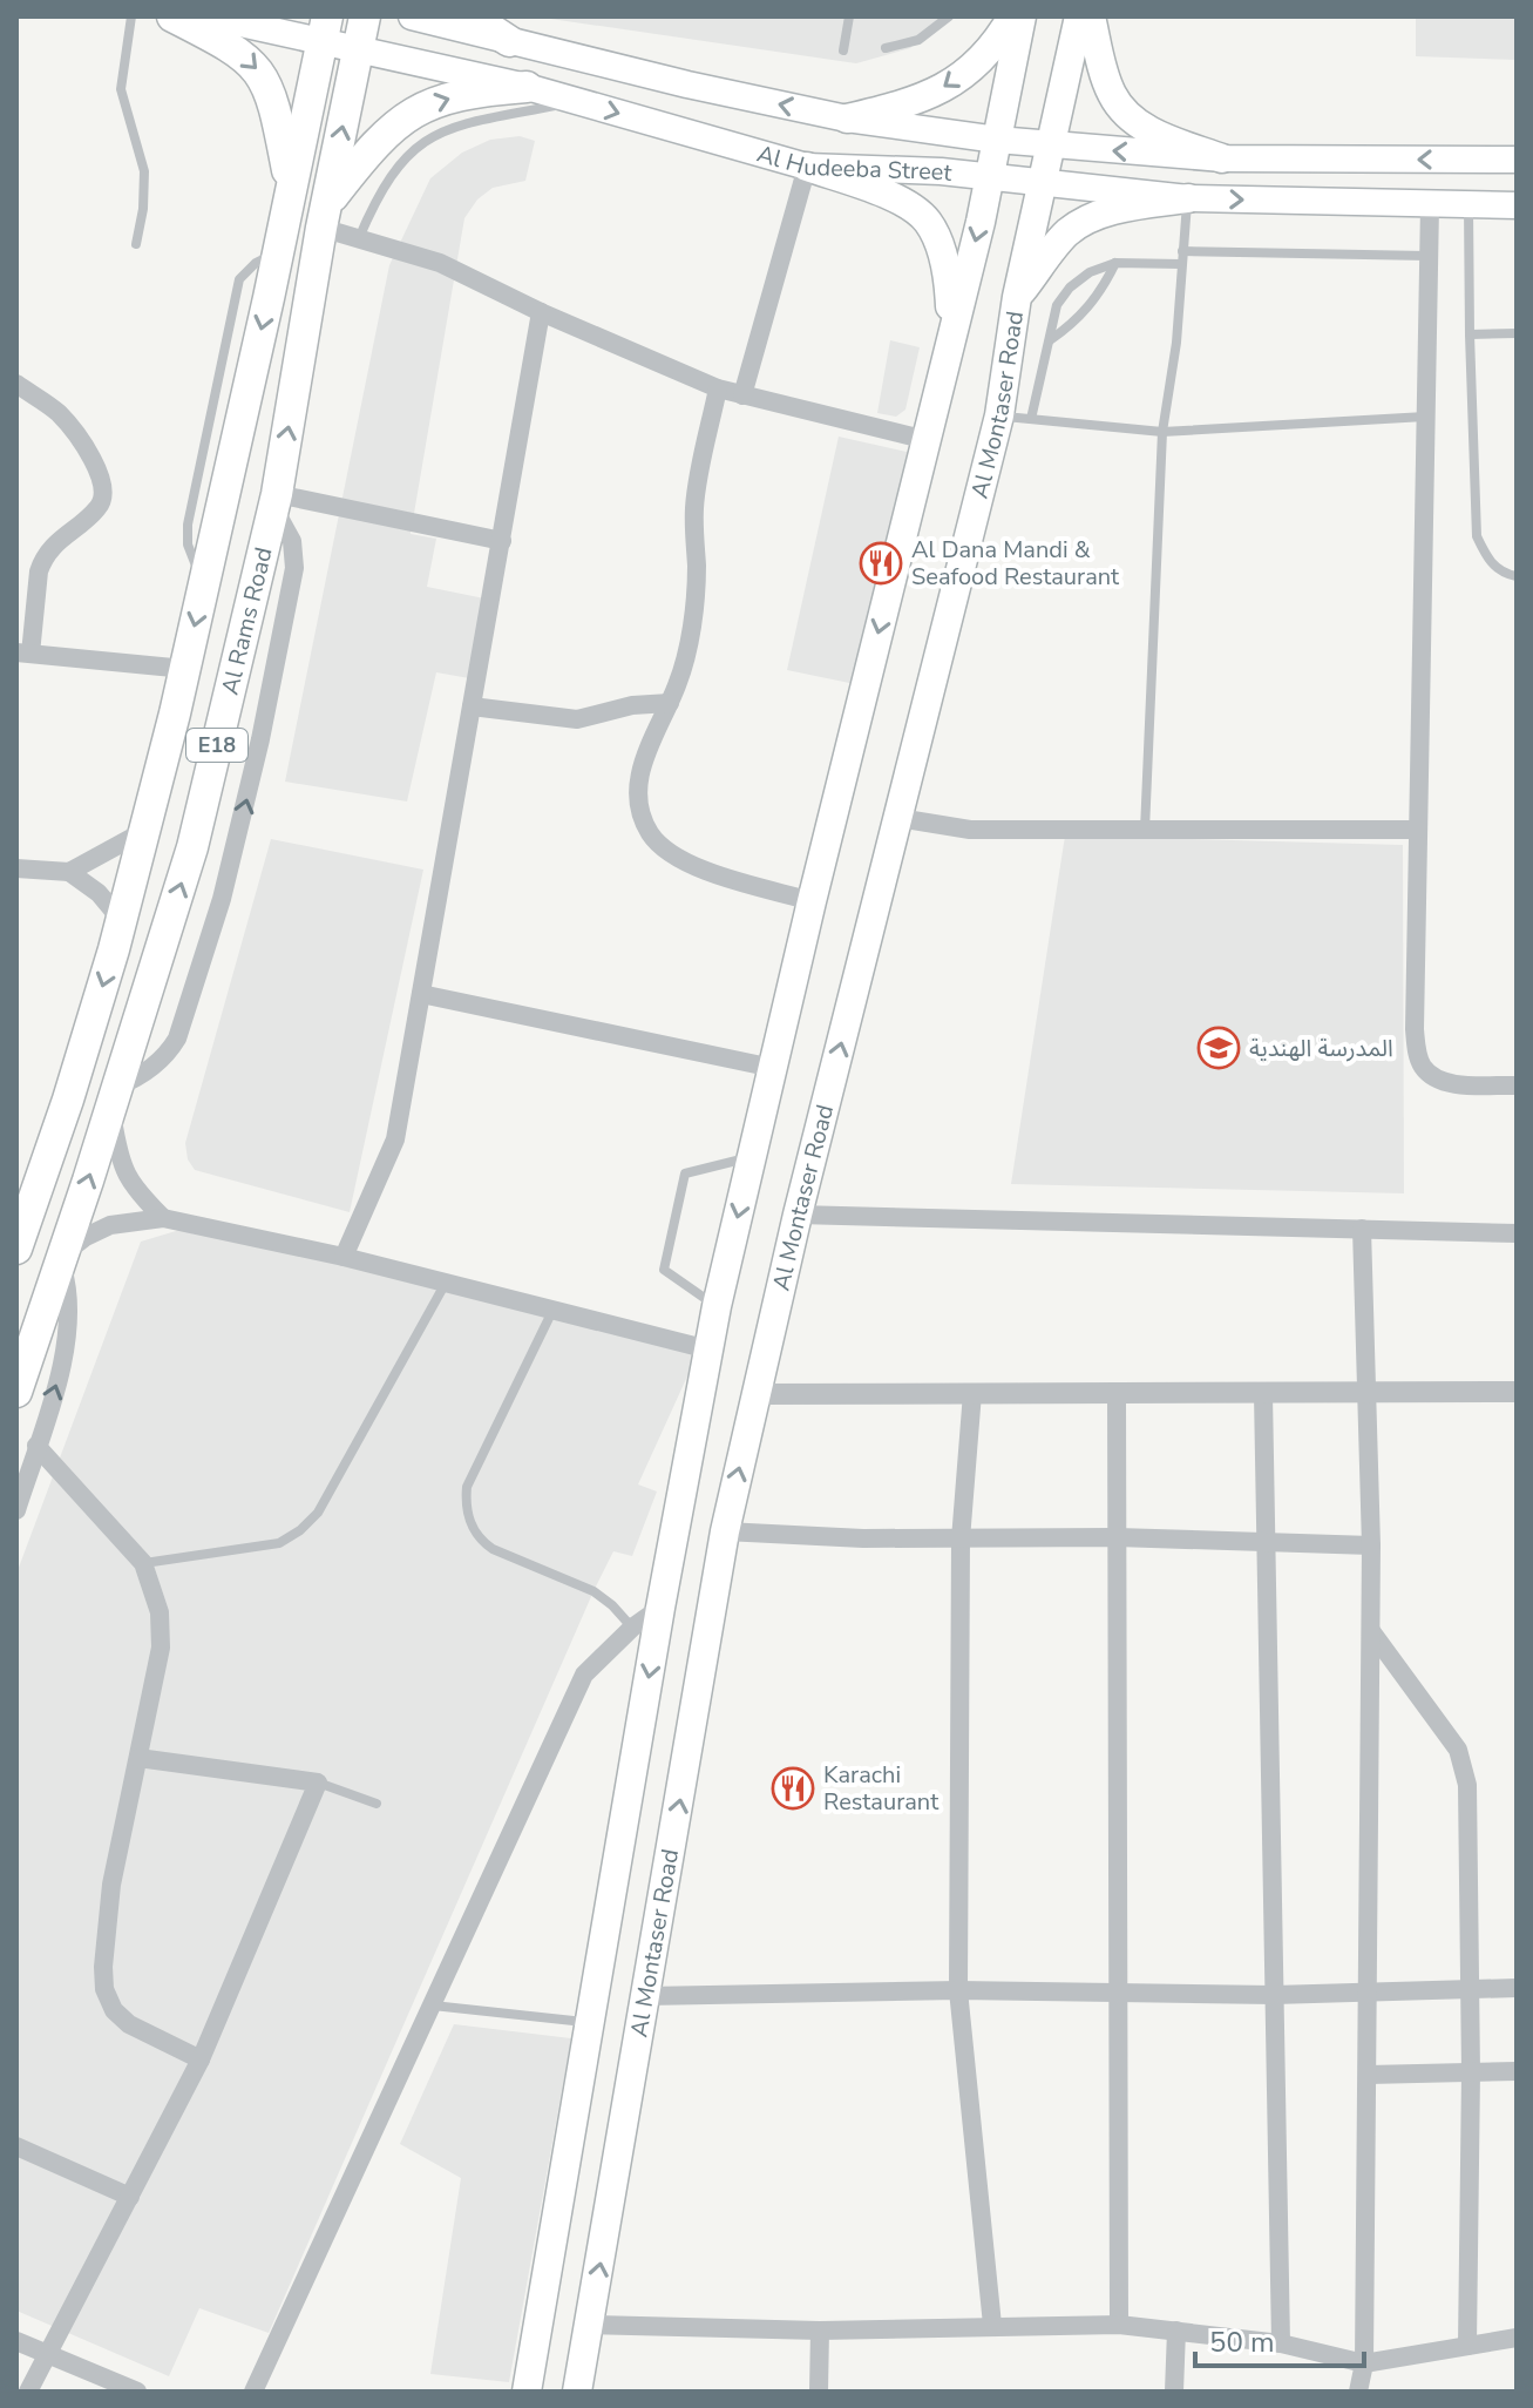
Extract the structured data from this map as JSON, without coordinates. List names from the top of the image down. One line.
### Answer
{"streets":{"highway":["Al Rams Road","E18"],"main road":["Al Hudeeba Street","Al Montaser Road"]},"crossings":[["Al Hudeeba Street","Al Montaser Road"],["Al Hudeeba Street","Al Rams Road"],["Al Hudeeba Street","E18"],["Al Rams Road","E18"]],"places":{"restaurant":["Al Dana Mandi & Seafood Restaurant","Karachi Restaurant"],"school or university":["المدرسة الهندية"]},"scale_bar":"50 m"}
